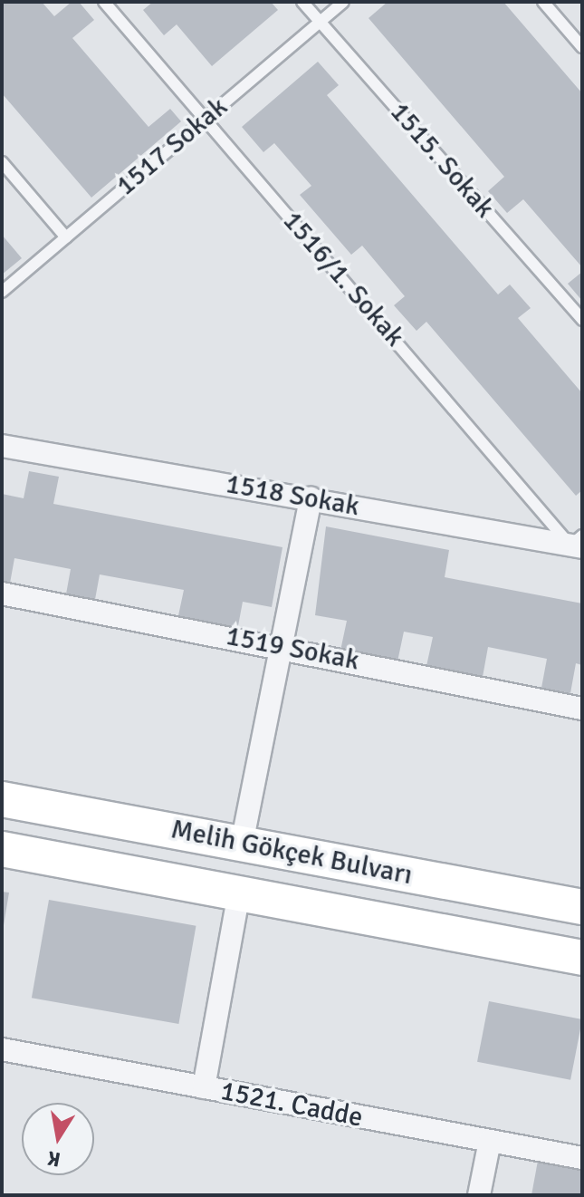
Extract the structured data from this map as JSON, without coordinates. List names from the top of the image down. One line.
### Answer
{"streets":{"main road":["Melih Gökçek Bulvarı"],"street":["1518 Sokak","1519 Sokak","1521. Cadde"],"lane":["1517 Sokak","1515. Sokak","1516/1. Sokak"]},"crossings":[["1517 Sokak","1515. Sokak"],["1517 Sokak","1516/1. Sokak"],["1516/1. Sokak","1518 Sokak"]],"north":"bottom"}
